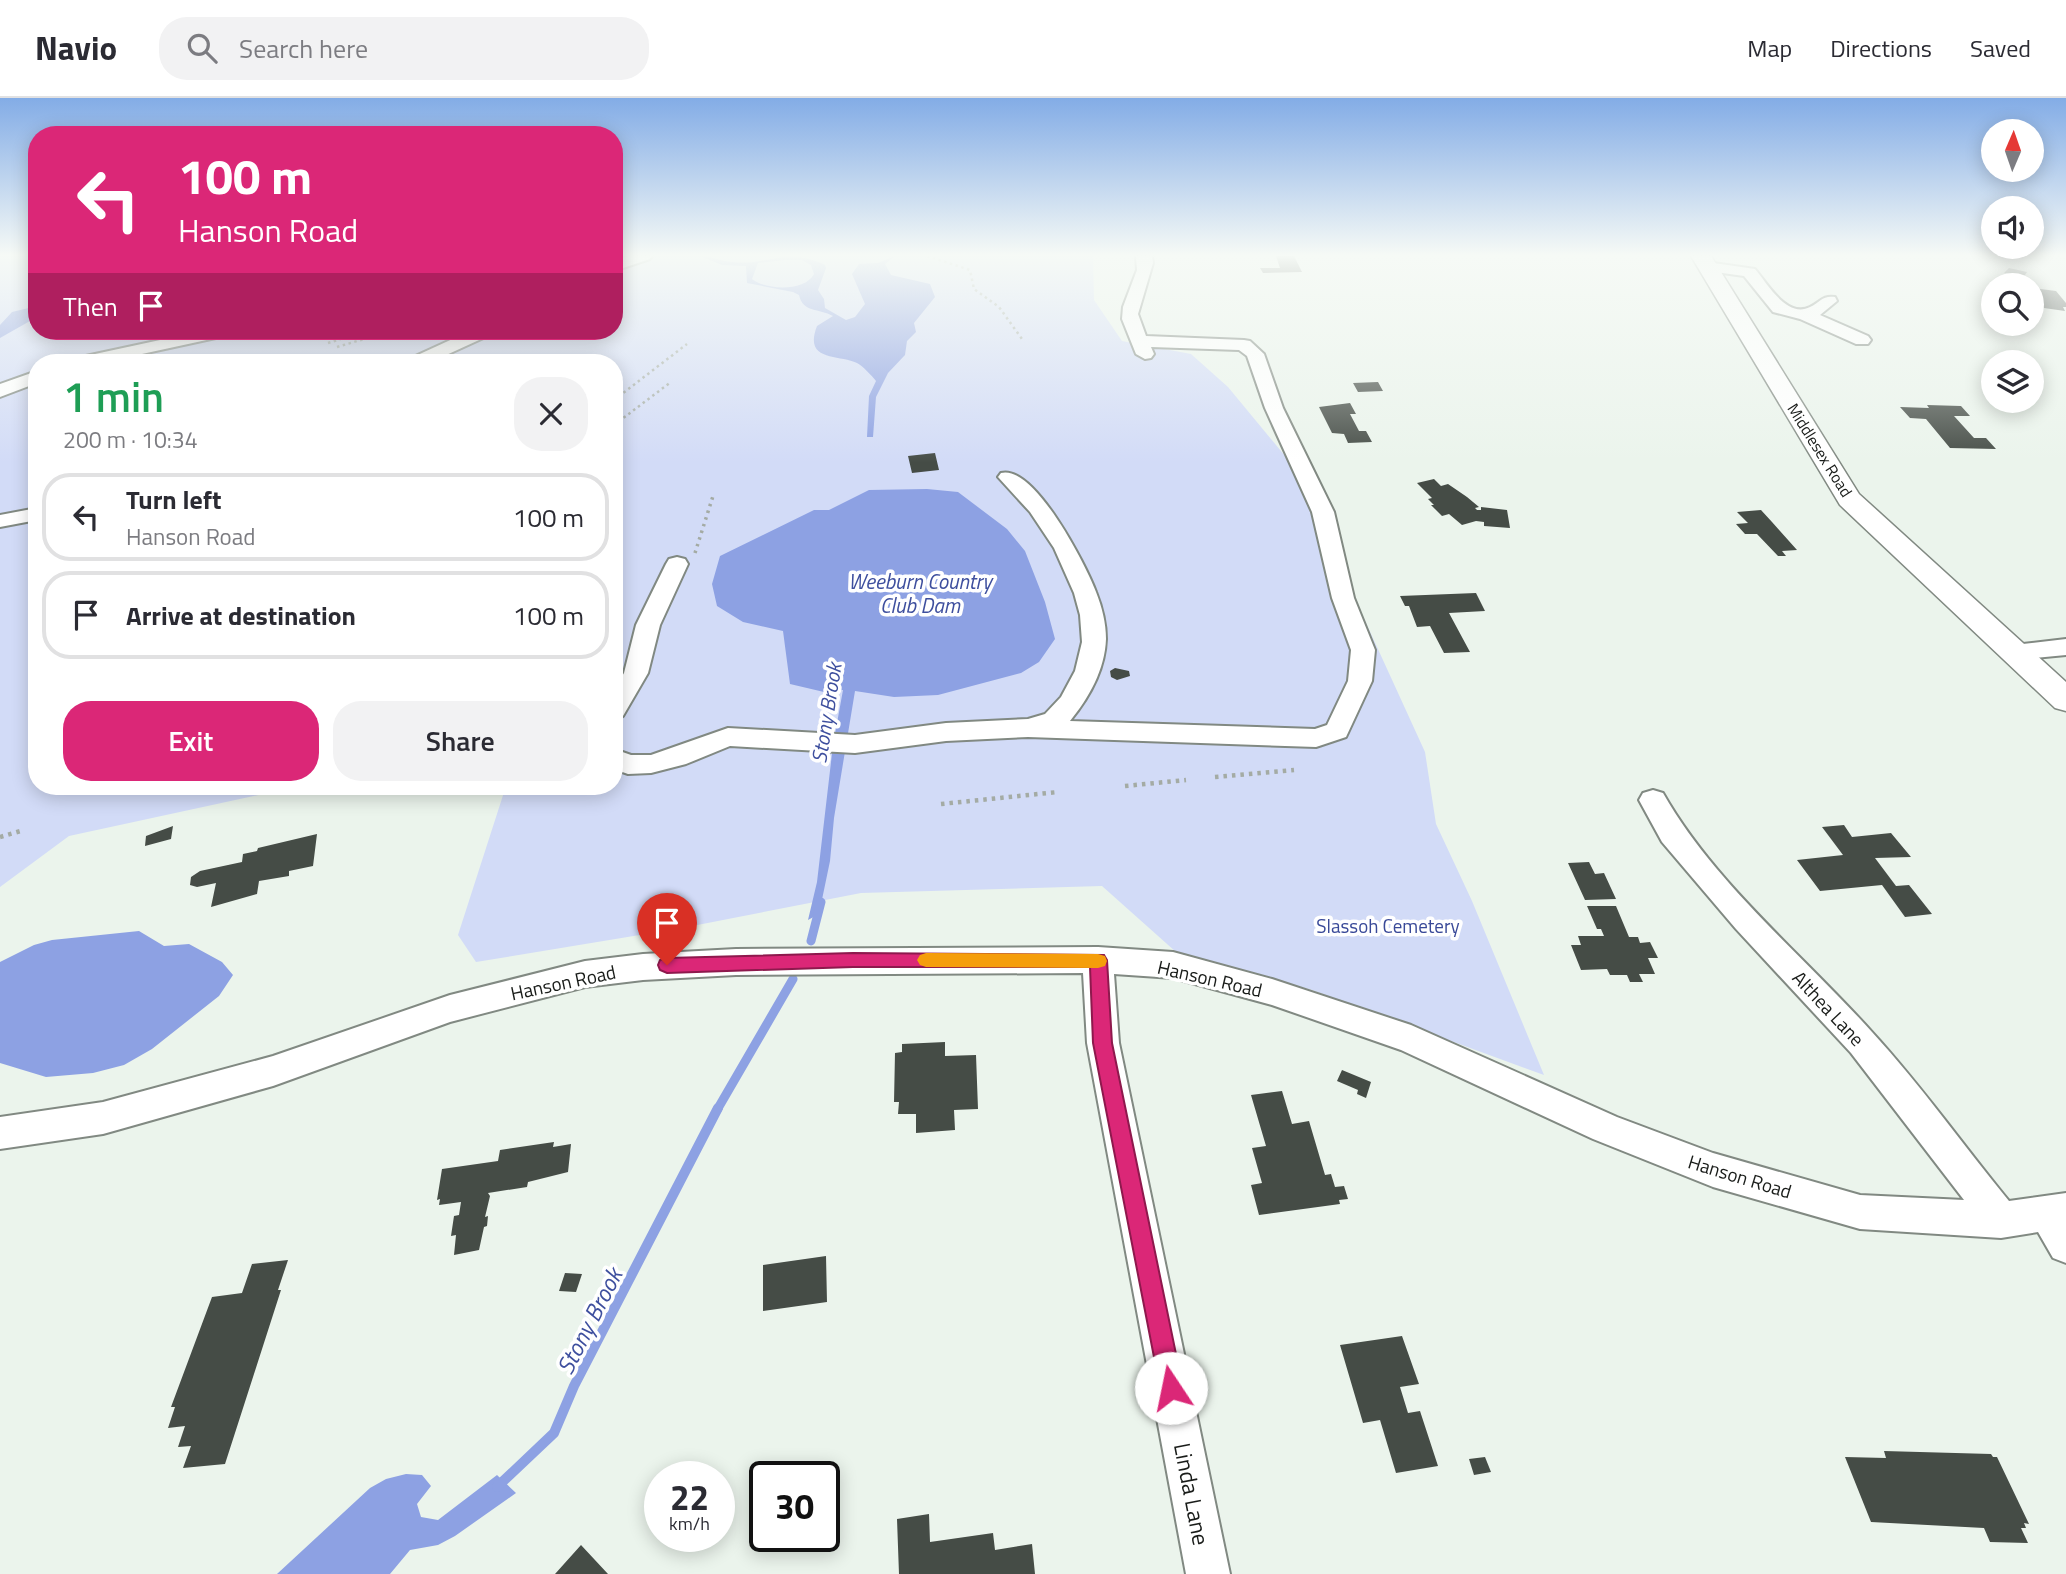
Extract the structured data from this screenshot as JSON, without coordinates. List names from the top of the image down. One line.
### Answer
{"streets":{"main road":["Middlesex Road"],"street":["Hanson Road","Althea Lane","Linda Lane"]},"crossings":[["Hanson Road","Althea Lane"],["Hanson Road","Linda Lane"]],"water":["Weeburn Country Club Dam","Stony Brook"],"parks":["Slassoh Cemetery"],"north":"top","page":{"header":"Navio","search":"Search here","nav":["Map","Directions","Saved"],"turn":["100 m","Hanson Road"],"then":"Then","heading":["1 min","200 m · 10:34"],"list":[{"name":"Turn left","note":"Hanson Road","value":"100 m"},{"name":"Arrive at destination","value":"100 m"}],"buttons":["Exit","Share"],"speed":"22 km/h","limit":"30"}}
